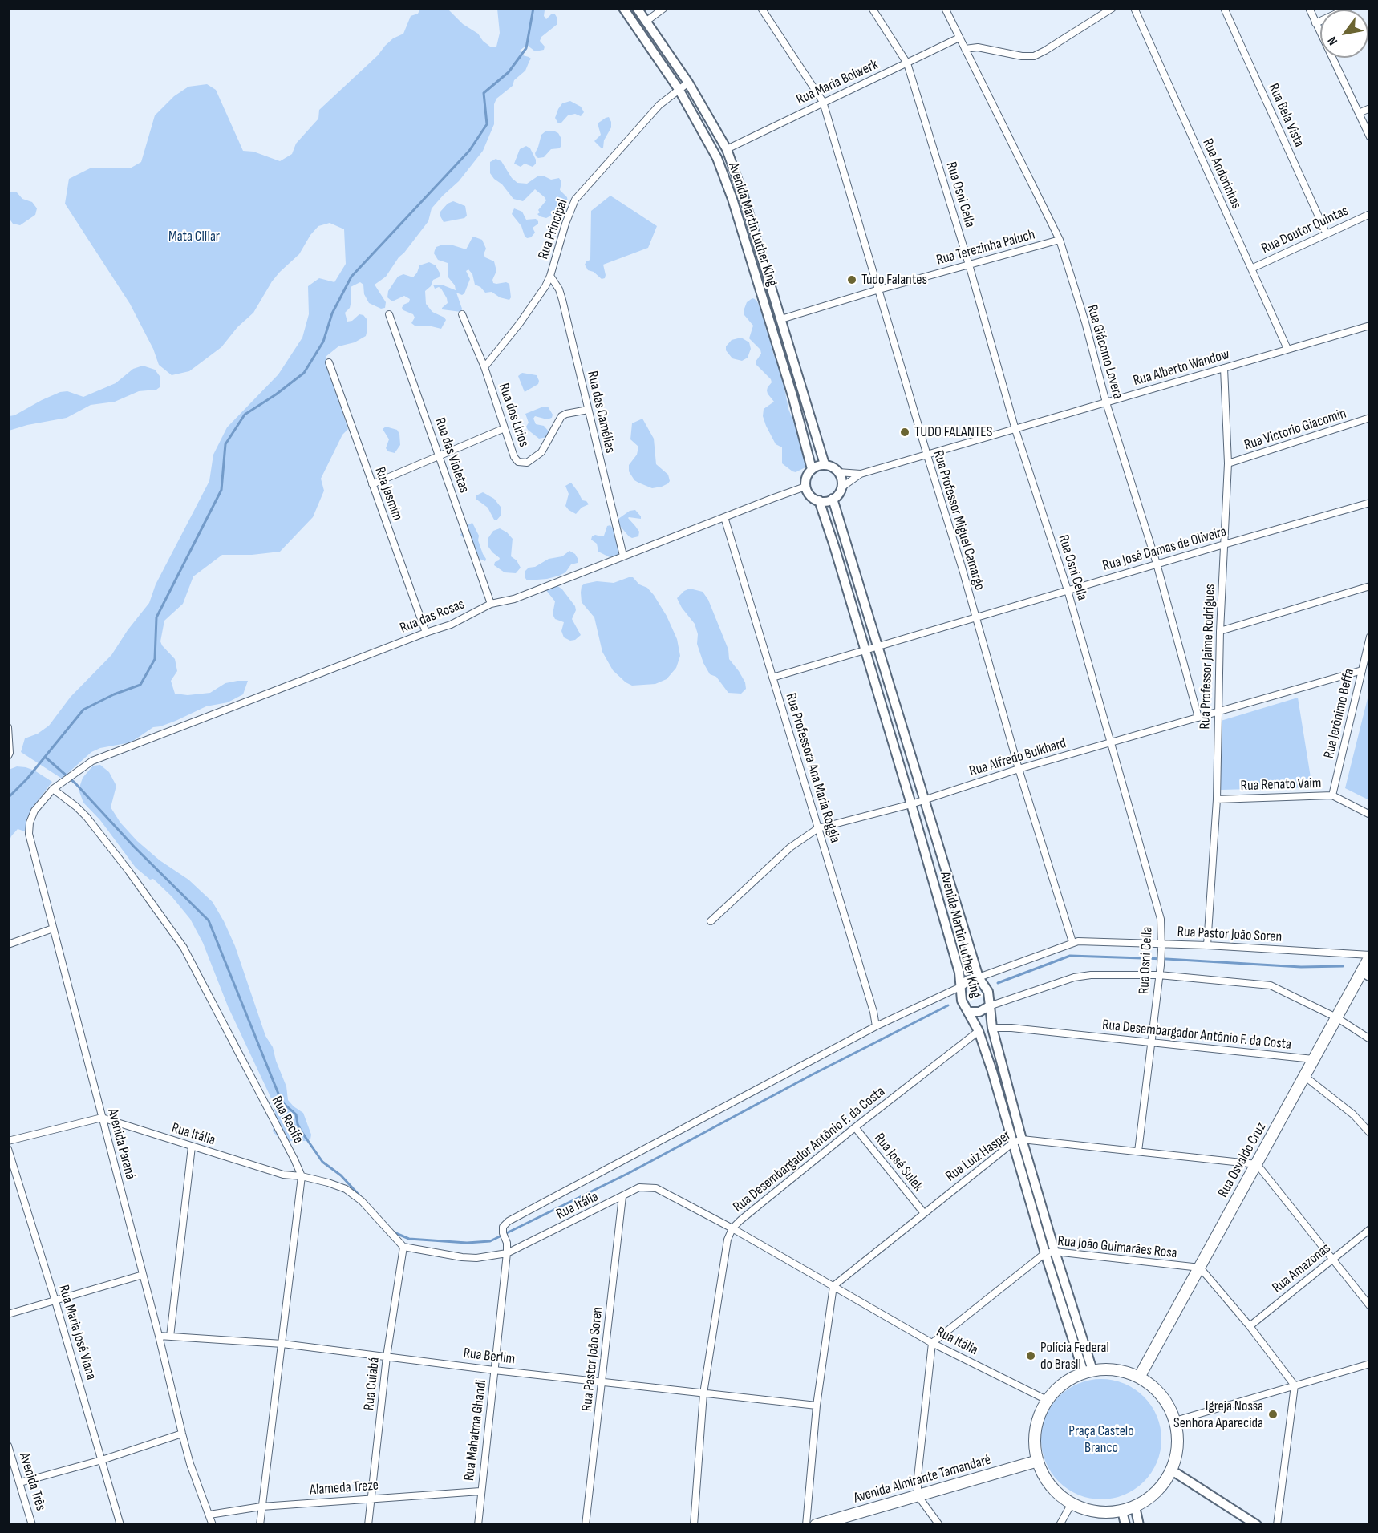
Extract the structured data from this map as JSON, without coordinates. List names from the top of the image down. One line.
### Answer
{"streets":{"highway":["Rua Osvaldo Cruz","Avenida Almirante Tamandaré"],"main road":["Avenida Martin Luther King"],"street":["Rua Maria Bolwerk","Rua Bela Vista","Rua Andorinhas","Rua Osni Cella","Rua Principal","Rua Doutor Quintas","Rua Terezinha Paluch","Rua Giácomo Lovera","Rua Alberto Wandow","Rua das Camélias","Rua dos Lírios","Rua Victorio Giacomin","Rua das Violetas","Rua Jasmim","Rua Professor Miguel Camargo","Rua José Damas de Oliveira","Rua das Rosas","Rua Professor Jaime Rodrigues","Rua Jerônimo Beffa","Rua Alfredo Bulkhard","Rua Professora Ana Maria Roggia","Rua Renato Vaim","Rua Pastor João Soren","Rua Desembargador Antônio F. da Costa","Rua Recife","Rua Itália","Avenida Paraná","Rua Luiz Hasper","Rua José Sulek","Rua João Guimarães Rosa","Rua Amazonas","Rua Maria José Viana","Rua Berlim","Rua Cuiabá","Rua Mahatma Ghandi","Avenida Três","Alameda Treze"]},"crossings":[["Rua Maria Bolwerk","Rua Osni Cella"],["Rua Maria Bolwerk","Avenida Martin Luther King"],["Rua Maria Bolwerk","Rua Giácomo Lovera"],["Rua Maria Bolwerk","Rua Professor Miguel Camargo"],["Rua Bela Vista","Rua Doutor Quintas"],["Rua Andorinhas","Rua Doutor Quintas"],["Rua Andorinhas","Rua Alberto Wandow"],["Rua Osni Cella","Rua Terezinha Paluch"],["Rua Osni Cella","Rua Alberto Wandow"],["Rua Osni Cella","Rua José Damas de Oliveira"],["Rua Osni Cella","Rua Alfredo Bulkhard"],["Rua Osni Cella","Rua Pastor João Soren"],["Rua Osni Cella","Rua Desembargador Antônio F. da Costa"],["Rua Osni Cella","Rua Luiz Hasper"],["Avenida Martin Luther King","Rua Principal"],["Avenida Martin Luther King","Rua Terezinha Paluch"],["Avenida Martin Luther King","Rua Alberto Wandow"],["Avenida Martin Luther King","Rua José Damas de Oliveira"],["Avenida Martin Luther King","Rua das Rosas"],["Avenida Martin Luther King","Rua Alfredo Bulkhard"],["Avenida Martin Luther King","Rua Pastor João Soren"],["Avenida Martin Luther King","Rua Desembargador Antônio F. da Costa"],["Avenida Martin Luther King","Rua Itália"],["Avenida Martin Luther King","Rua Luiz Hasper"],["Avenida Martin Luther King","Rua Osvaldo Cruz"],["Avenida Martin Luther King","Rua João Guimarães Rosa"],["Avenida Martin Luther King","Avenida Almirante Tamandaré"],["Rua Principal","Rua das Camélias"],["Rua Principal","Rua dos Lírios"],["Rua Terezinha Paluch","Rua Giácomo Lovera"],["Rua Terezinha Paluch","Rua Professor Miguel Camargo"],["Rua Giácomo Lovera","Rua Alberto Wandow"],["Rua Giácomo Lovera","Rua José Damas de Oliveira"],["Rua Giácomo Lovera","Rua Alfredo Bulkhard"],["Rua Alberto Wandow","Rua Professor Miguel Camargo"],["Rua Alberto Wandow","Rua das Rosas"],["Rua Alberto Wandow","Rua Professor Jaime Rodrigues"],["Rua das Camélias","Rua dos Lírios"],["Rua das Camélias","Rua das Rosas"],["Rua Victorio Giacomin","Rua Professor Jaime Rodrigues"],["Rua das Violetas","Rua das Rosas"],["Rua Jasmim","Rua das Rosas"],["Rua Professor Miguel Camargo","Rua José Damas de Oliveira"],["Rua Professor Miguel Camargo","Rua Alfredo Bulkhard"],["Rua Professor Miguel Camargo","Rua Pastor João Soren"],["Rua José Damas de Oliveira","Rua Professor Jaime Rodrigues"],["Rua José Damas de Oliveira","Rua Professora Ana Maria Roggia"],["Rua das Rosas","Rua Professora Ana Maria Roggia"],["Rua das Rosas","Avenida Paraná"],["Rua Professor Jaime Rodrigues","Rua Alfredo Bulkhard"],["Rua Professor Jaime Rodrigues","Rua Renato Vaim"],["Rua Professor Jaime Rodrigues","Rua Pastor João Soren"],["Rua Jerônimo Beffa","Rua Alfredo Bulkhard"],["Rua Jerônimo Beffa","Rua Renato Vaim"],["Rua Alfredo Bulkhard","Rua Professora Ana Maria Roggia"],["Rua Professora Ana Maria Roggia","Rua Mahatma Ghandi"],["Rua Pastor João Soren","Rua Itália"],["Rua Pastor João Soren","Rua Osvaldo Cruz"],["Rua Pastor João Soren","Rua Berlim"],["Rua Desembargador Antônio F. da Costa","Rua Itália"],["Rua Desembargador Antônio F. da Costa","Rua Osvaldo Cruz"],["Rua Desembargador Antônio F. da Costa","Rua José Sulek"],["Rua Desembargador Antônio F. da Costa","Rua Berlim"],["Rua Recife","Rua Itália"],["Rua Recife","Avenida Paraná"],["Rua Itália","Avenida Paraná"],["Rua Itália","Rua Luiz Hasper"],["Rua Itália","Rua Osvaldo Cruz"],["Rua Itália","Rua João Guimarães Rosa"],["Rua Itália","Rua Cuiabá"],["Rua Itália","Rua Mahatma Ghandi"],["Rua Itália","Avenida Almirante Tamandaré"],["Avenida Paraná","Rua Berlim"],["Avenida Paraná","Alameda Treze"],["Rua Luiz Hasper","Rua Osvaldo Cruz"],["Rua Luiz Hasper","Rua José Sulek"],["Rua Osvaldo Cruz","Rua João Guimarães Rosa"],["Rua Osvaldo Cruz","Avenida Almirante Tamandaré"],["Rua Berlim","Rua Cuiabá"],["Rua Berlim","Rua Mahatma Ghandi"],["Rua Cuiabá","Alameda Treze"],["Rua Mahatma Ghandi","Alameda Treze"]],"parks":["Mata Ciliar","Praça Castelo Branco"],"places":["Tudo Falantes","TUDO FALANTES","Polícia Federal do Brasil","Igreja Nossa Senhora Aparecida"],"north":"bottom left"}
